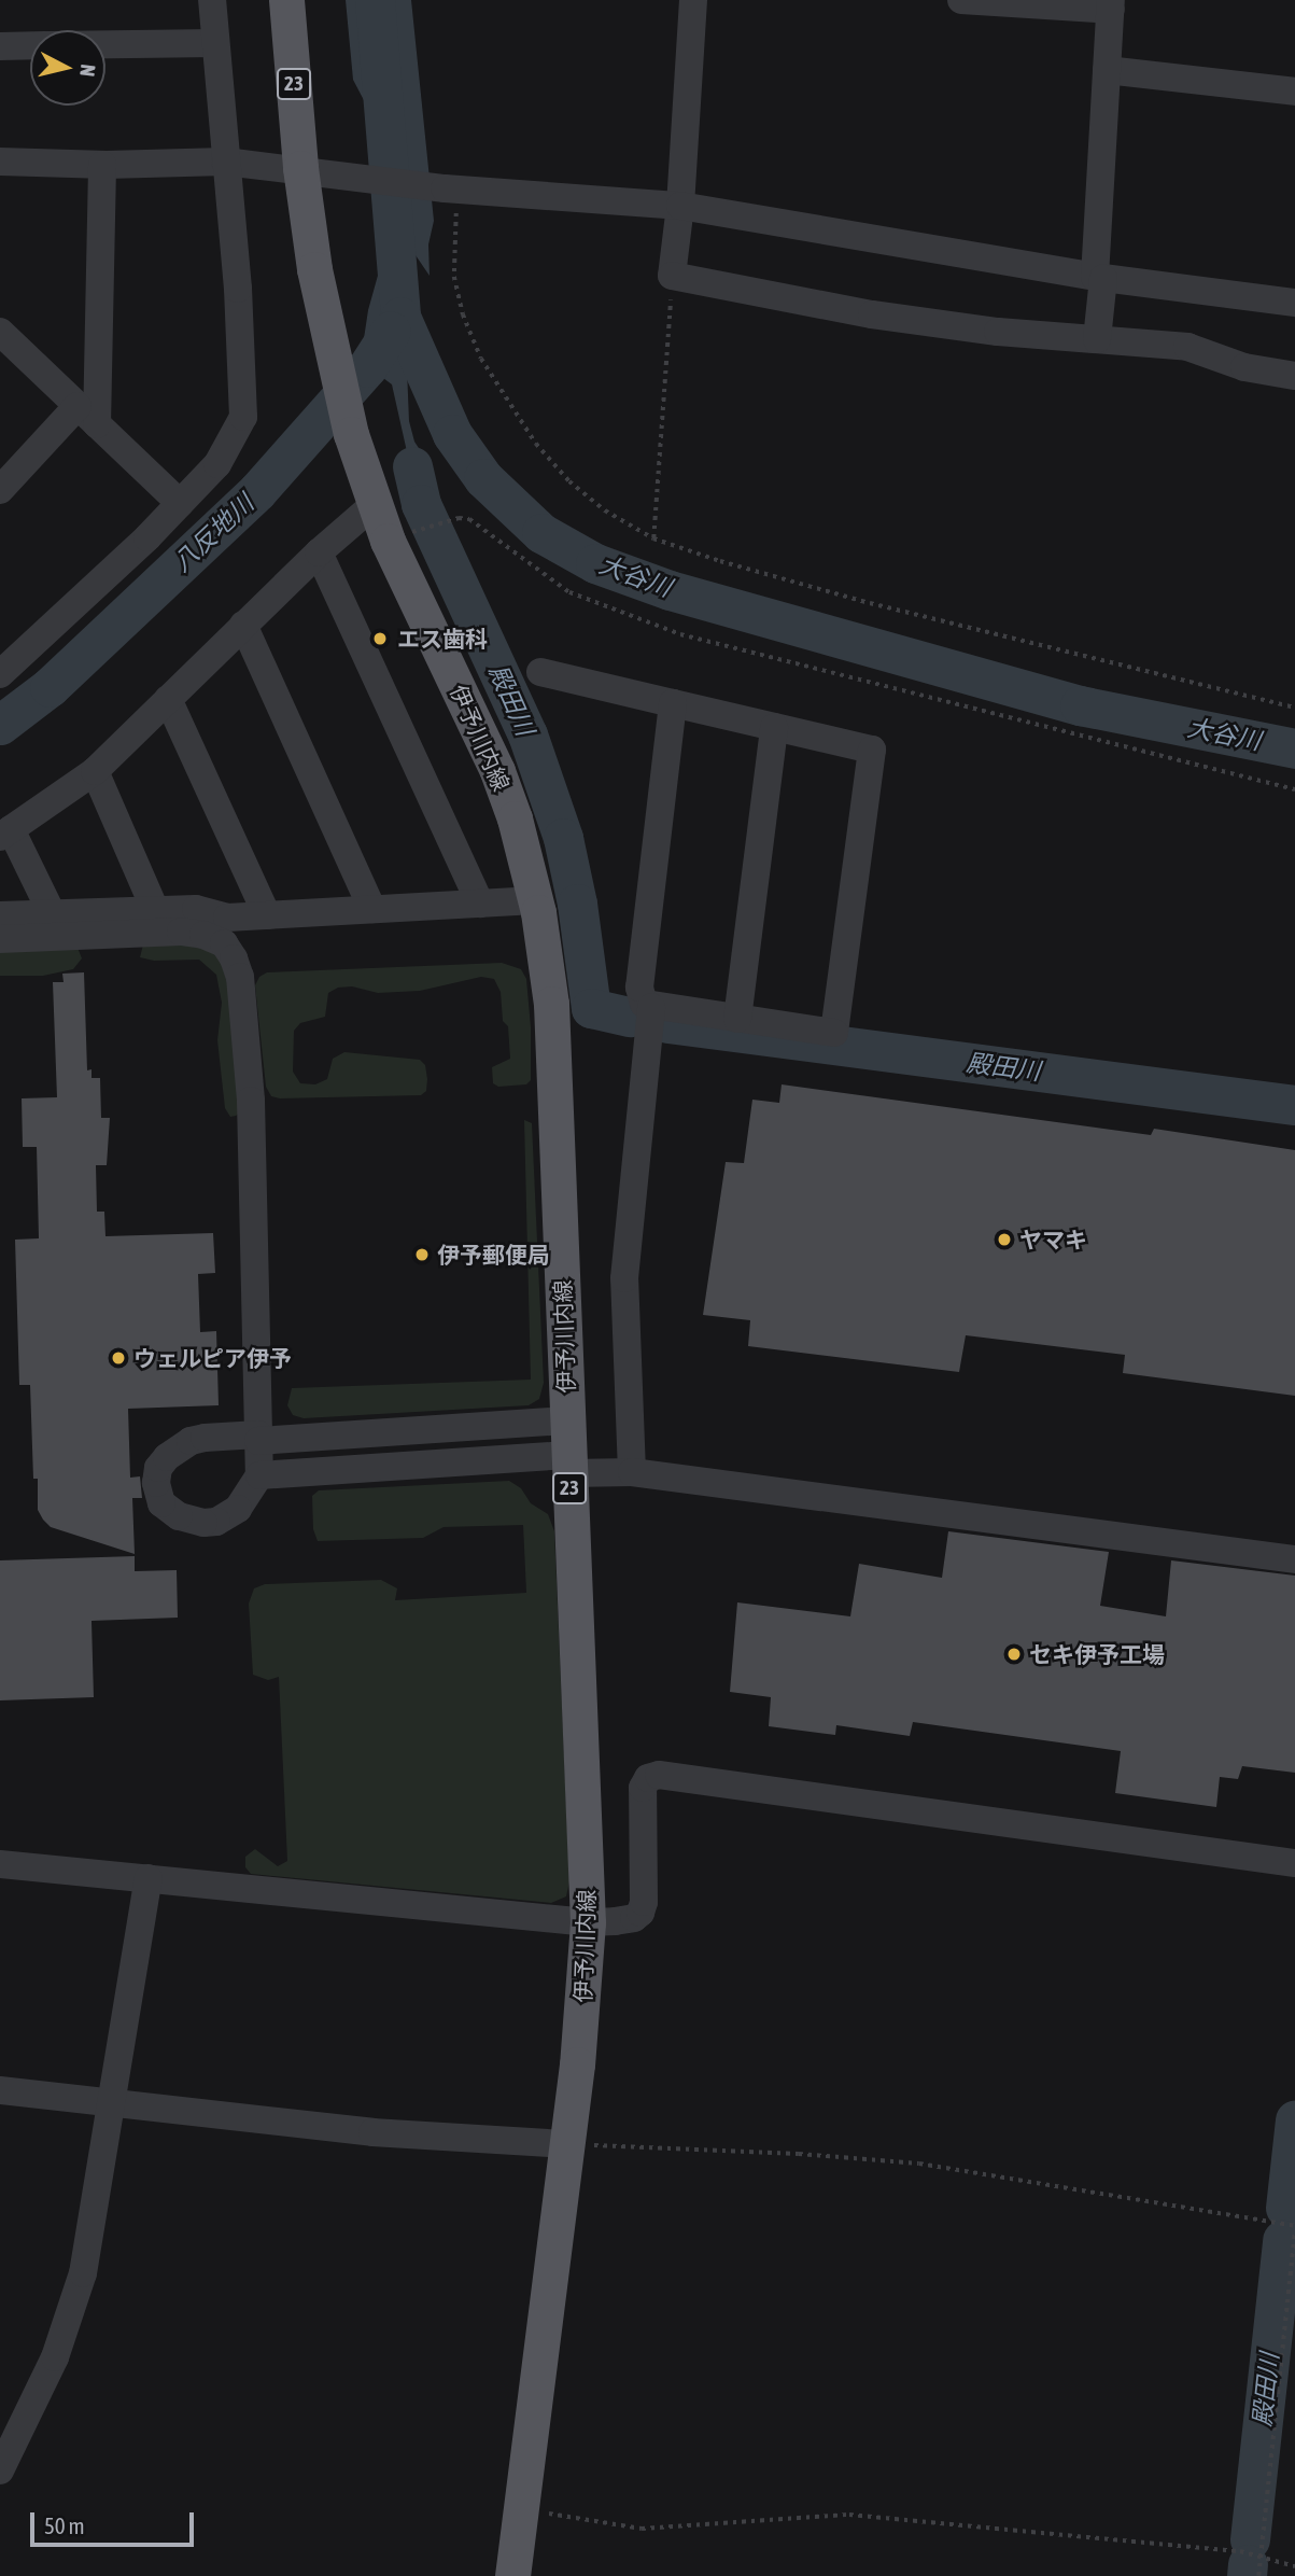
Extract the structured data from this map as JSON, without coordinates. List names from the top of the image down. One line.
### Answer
{"streets":{"main road":["23","伊予川内線"]},"water":["八反地川","大谷川","殿田川"],"places":["エス歯科","ヤマキ","伊予郵便局","ウェルピア伊予","セキ伊予工場"],"scale_bar":"50 m","north":"right"}
